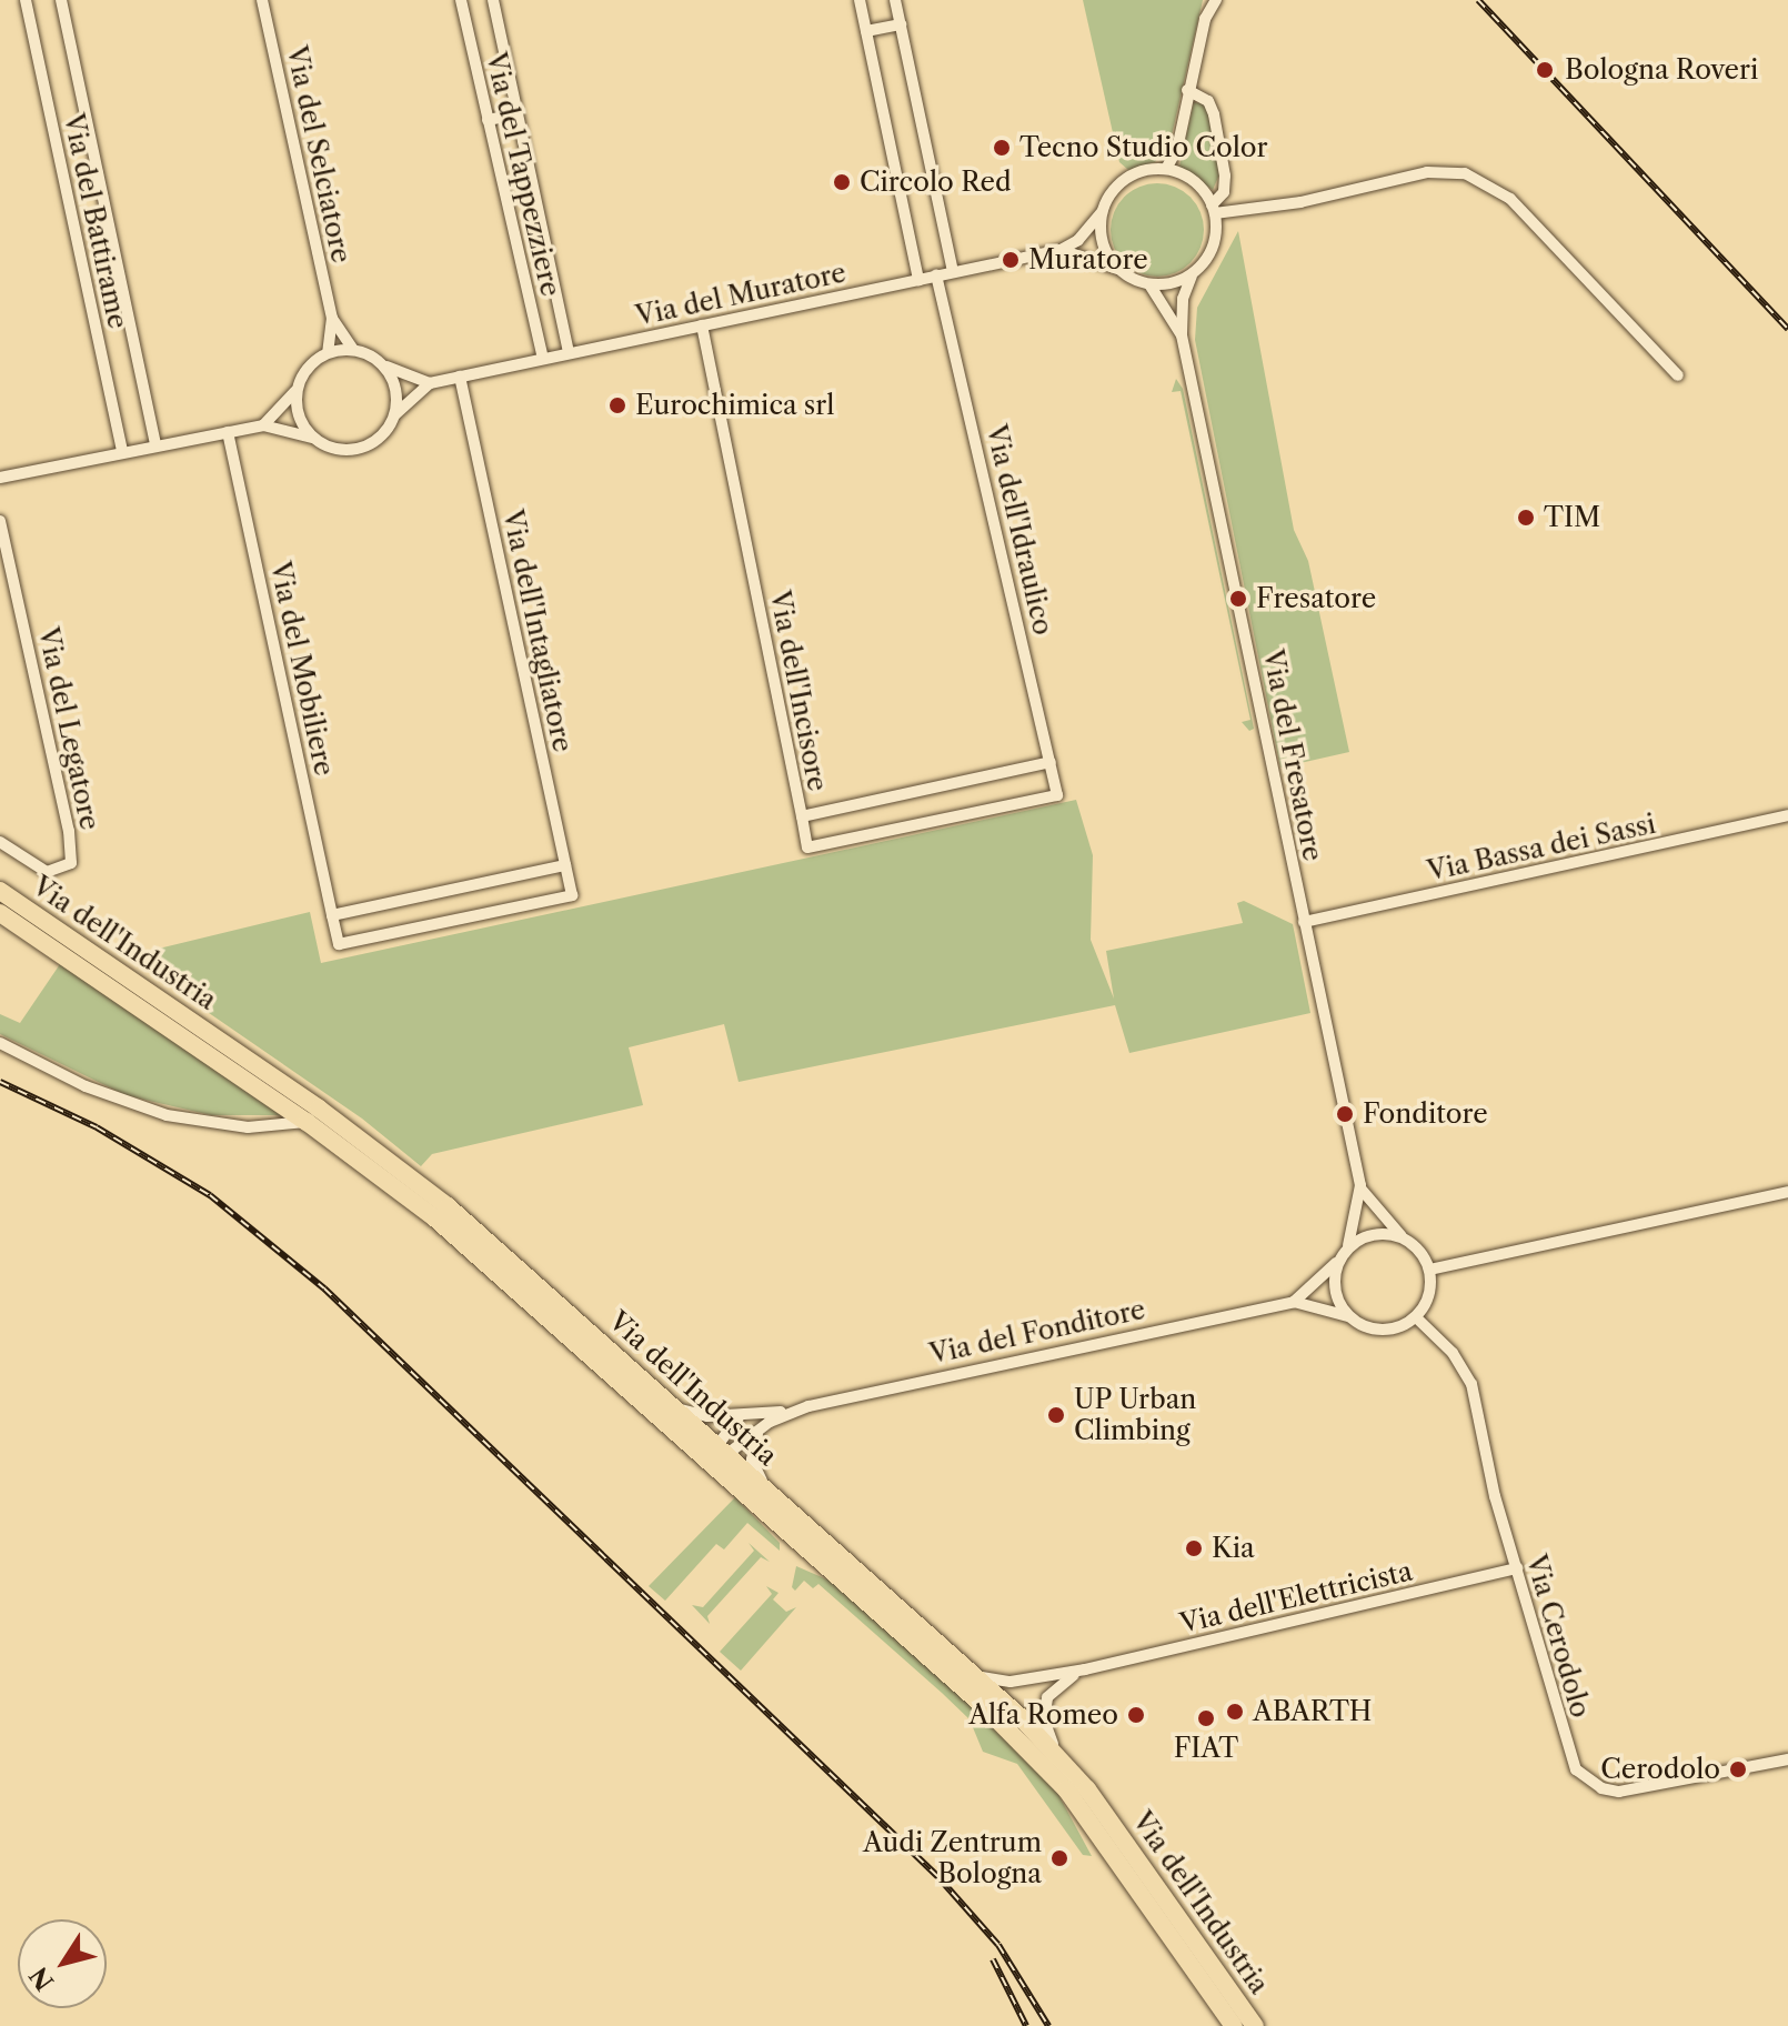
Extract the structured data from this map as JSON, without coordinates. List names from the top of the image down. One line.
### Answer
{"streets":{"main road":["Via dell'Industria"],"street":["Via del Selciatore","Via del Tappezziere","Via del Battirame","Via del Muratore","Via dell'Idraulico","Via dell'Intagliatore","Via del Mobiliere","Via dell'Incisore","Via del Legatore","Via del Fresatore","Via Bassa dei Sassi","Via del Fonditore","Via dell'Elettricista","Via Cerodolo"]},"crossings":[["Via del Selciatore","Via del Muratore"],["Via del Tappezziere","Via del Muratore"],["Via del Muratore","Via dell'Idraulico"],["Via del Muratore","Via dell'Intagliatore"],["Via del Muratore","Via dell'Incisore"],["Via del Muratore","Via del Fresatore"],["Via dell'Idraulico","Via dell'Incisore"],["Via dell'Intagliatore","Via del Mobiliere"],["Via del Fresatore","Via Bassa dei Sassi"],["Via del Fresatore","Via del Fonditore"],["Via del Fresatore","Via Cerodolo"],["Via dell'Industria","Via del Fonditore"],["Via dell'Industria","Via dell'Elettricista"],["Via del Fonditore","Via Cerodolo"],["Via dell'Elettricista","Via Cerodolo"]],"places":["Bologna Roveri","Tecno Studio Color","Circolo Red","Muratore","Eurochimica srl","TIM","Fresatore","Fonditore","UP Urban Climbing","Kia","ABARTH","Alfa Romeo","FIAT","Cerodolo","Audi Zentrum Bologna"],"north":"bottom left"}
